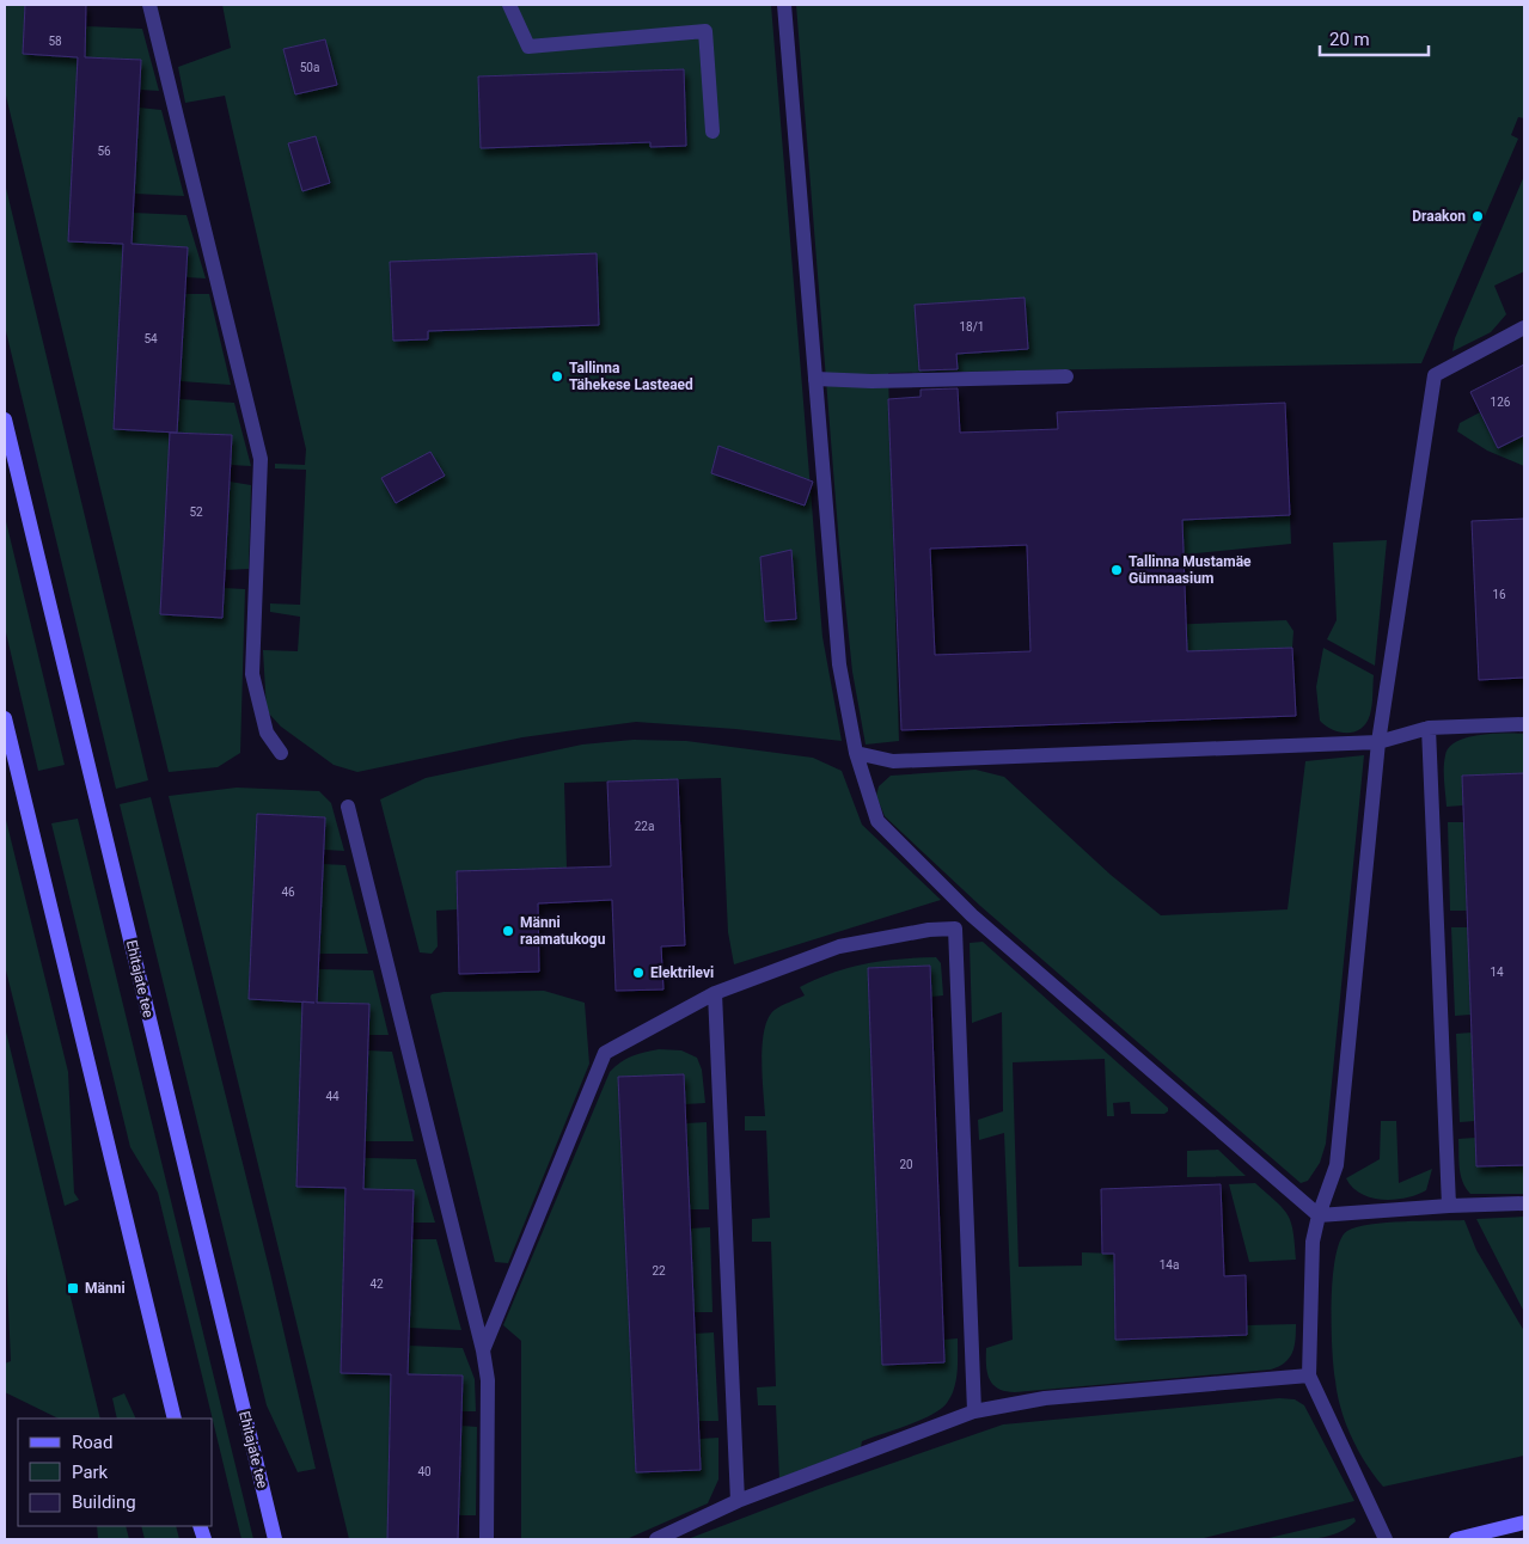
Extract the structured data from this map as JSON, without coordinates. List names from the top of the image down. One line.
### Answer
{"streets":{"main road":["Ehitajate tee"]},"places":{"other":["Draakon","Tallinna Tähekese Lasteaed","Tallinna Mustamäe Gümnaasium","Männi raamatukogu","Elektrilevi"],"transit":["Männi"]},"house_numbers":["58","50a","56","18/1","54","126","52","16","22a","46","14","44","20","14a","22","42","40"],"legend":["Road","Park","Building"],"scale_bar":"20 m"}
